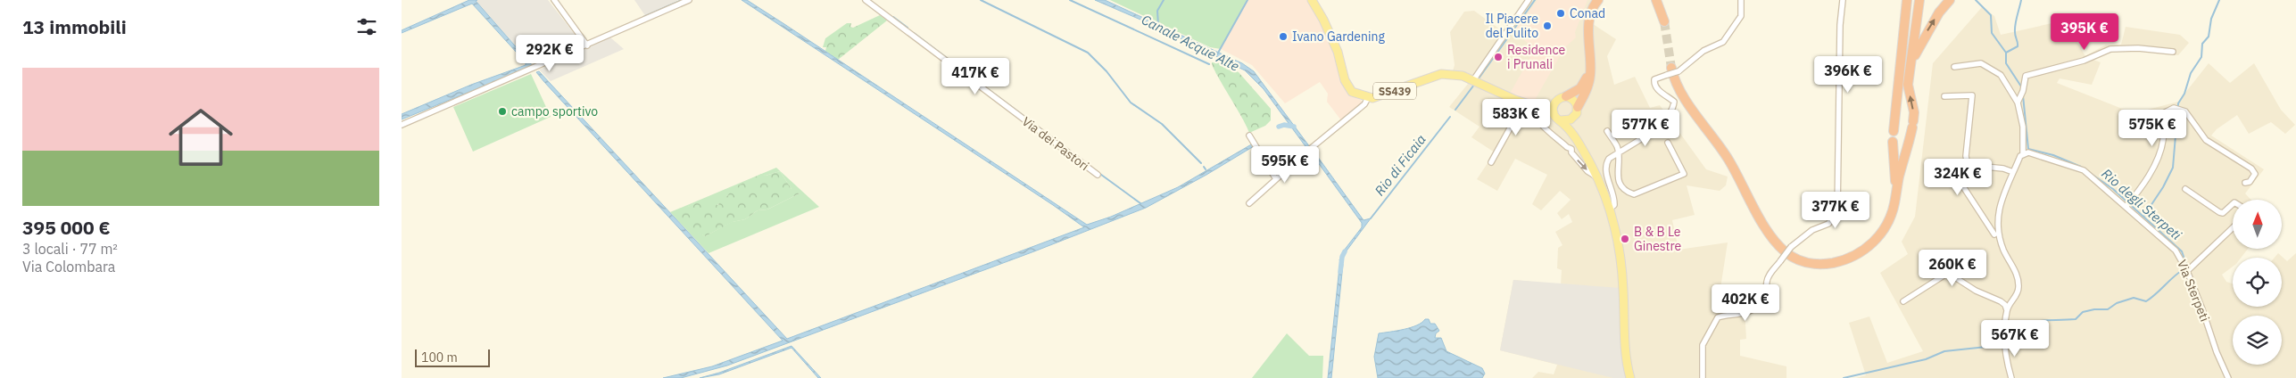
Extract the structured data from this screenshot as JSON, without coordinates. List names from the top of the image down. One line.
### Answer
{"streets":{"main road":["SS439"],"street":["Via dei Pastori","Via Sterpeti"]},"water":["Canale Acque Alte","Rio di Ficaia","Rio degli Sterpeti"],"places":["Conad","Il Piacere del Pulito","Ivano Gardening","Residence i Prunali","campo sportivo","B & B Le Ginestre"],"scale_bar":"100 m","north":"top","page":{"heading":"13 immobili","price":["395K €","292K €","396K €","417K €","583K €","577K €","575K €","595K €","324K €","377K €","260K €","402K €","567K €"],"list":[{"name":"395 000 €","note":"3 locali · 77 m² · Via Colombara"}],"scale":"100 m"}}
